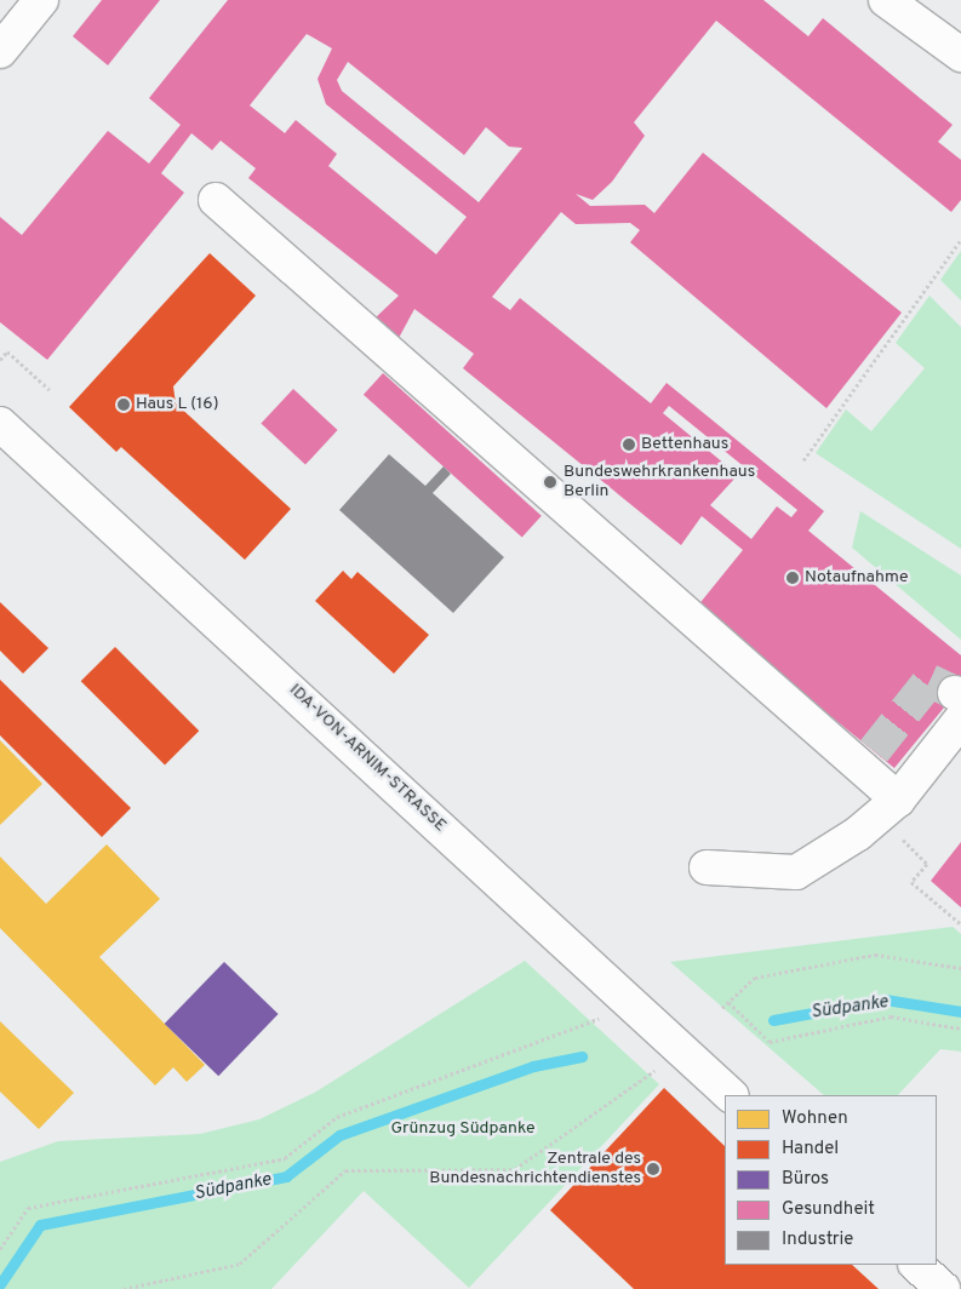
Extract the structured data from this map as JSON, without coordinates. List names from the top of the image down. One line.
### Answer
{"streets":{"street":["IDA-VON-ARNIM-STRASSE"]},"water":["Südpanke"],"parks":["Grünzug Südpanke"],"places":["Haus L (16)","Bettenhaus","Bundeswehrkrankenhaus Berlin","Notaufnahme","Zentrale des Bundesnachrichtendienstes"],"legend":["Wohnen","Handel","Büros","Gesundheit","Industrie"]}
